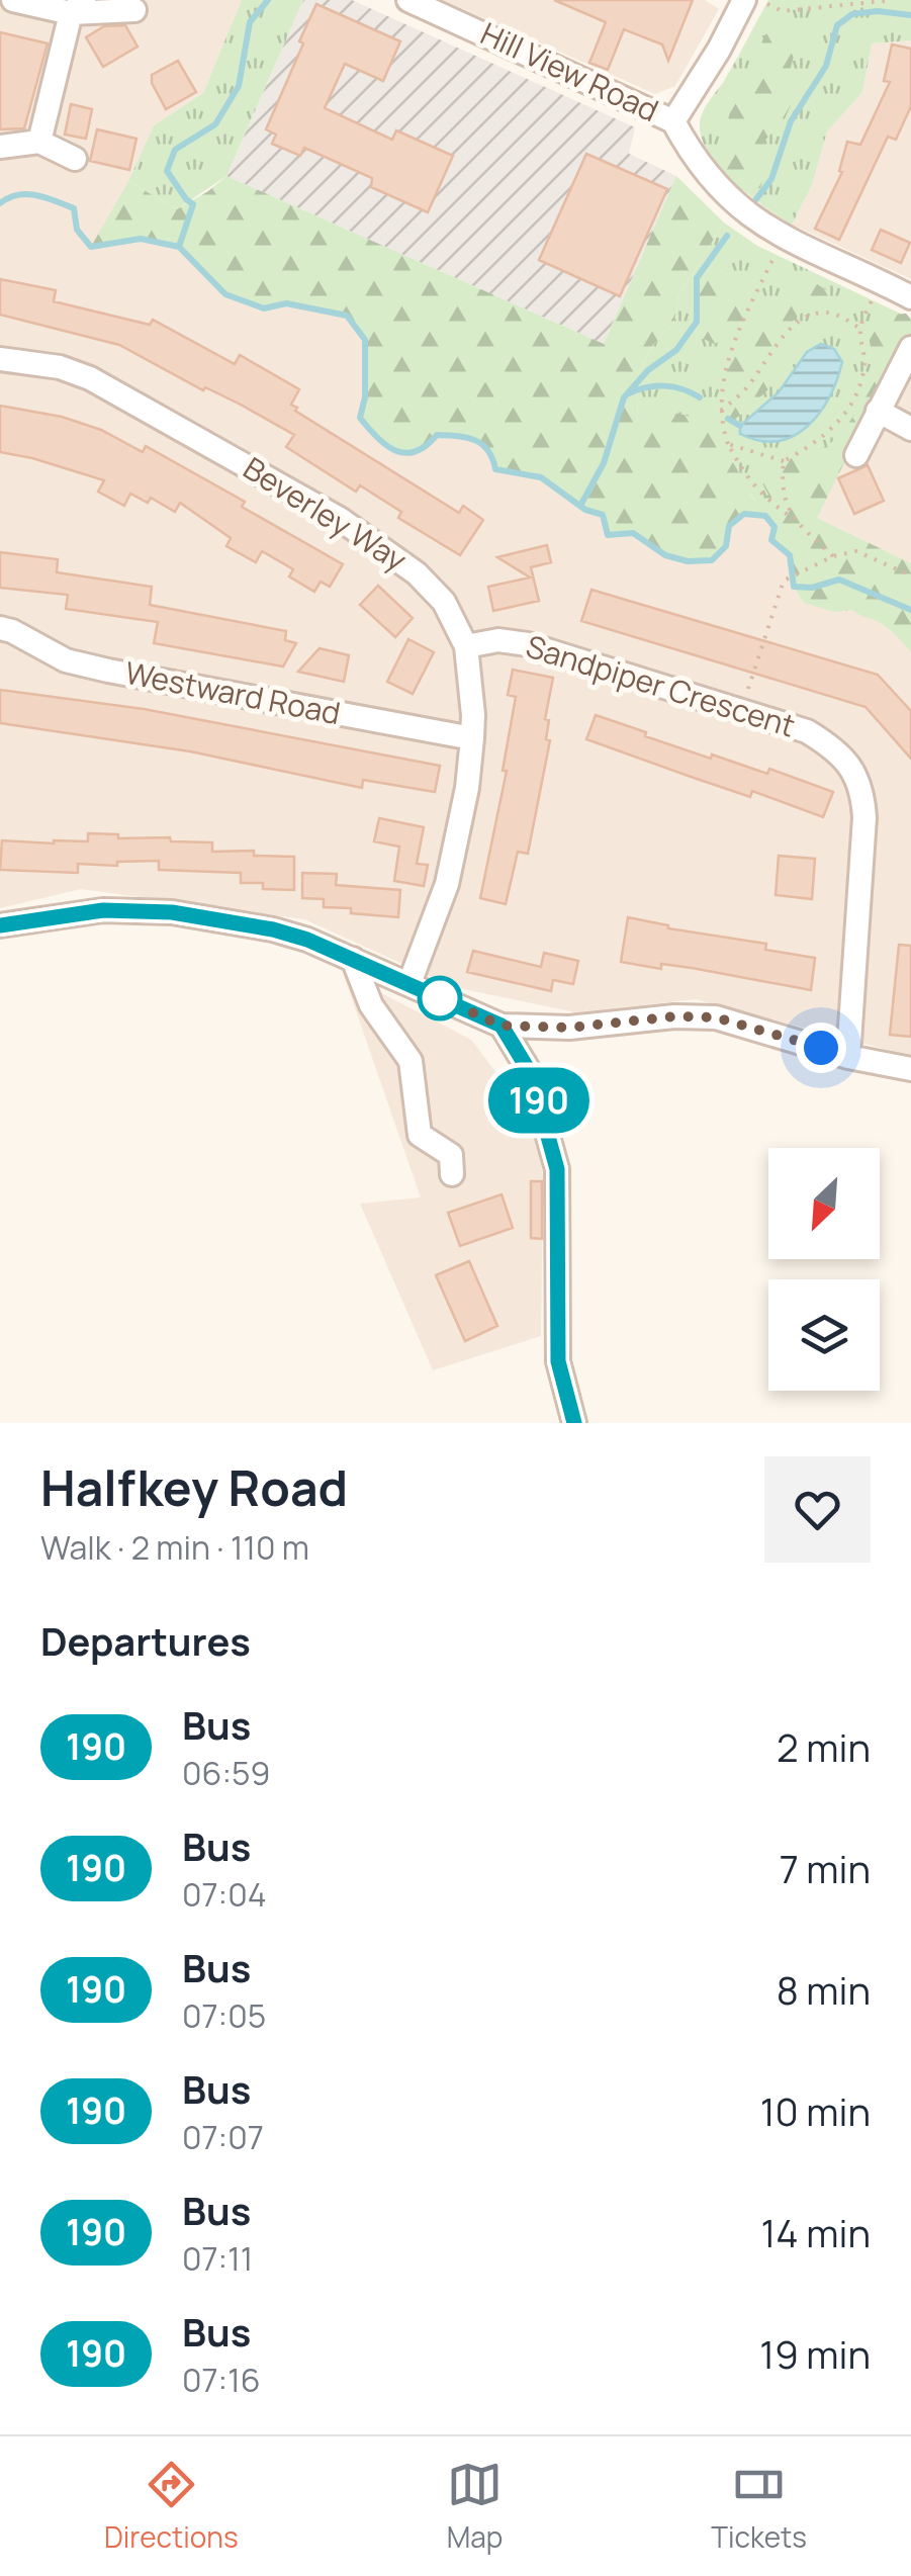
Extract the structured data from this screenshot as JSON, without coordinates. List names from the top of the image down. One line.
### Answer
{"streets":{"street":["Hill View Road","Beverley Way","Sandpiper Crescent","Westward Road"]},"crossings":[["Beverley Way","Sandpiper Crescent"],["Beverley Way","Westward Road"]],"lines":["bus line 190"],"north":"bottom left","page":{"on_map":"190","heading":[["Halfkey Road","Walk · 2 min · 110 m"],"Departures"],"list":[{"mark":"190","name":"Bus","note":"06:59","value":"2 min"},{"mark":"190","name":"Bus","note":"07:04","value":"7 min"},{"mark":"190","name":"Bus","note":"07:05","value":"8 min"},{"mark":"190","name":"Bus","note":"07:07","value":"10 min"},{"mark":"190","name":"Bus","note":"07:11","value":"14 min"},{"mark":"190","name":"Bus","note":"07:16","value":"19 min"}],"tabs":["Directions","Map","Tickets"]}}
